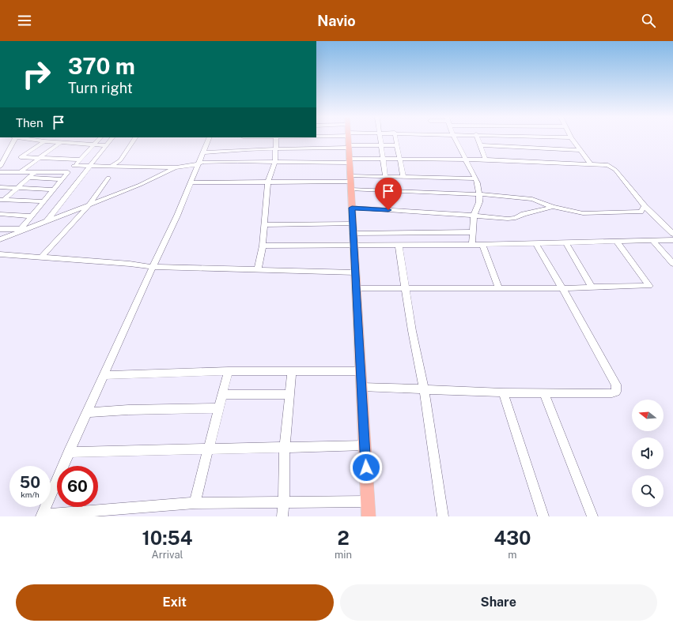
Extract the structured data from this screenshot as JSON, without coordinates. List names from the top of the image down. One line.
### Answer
{"north":"left","page":{"header":"Navio","turn":["370 m","Turn right"],"then":"Then","speed":"50 km/h","limit":"60","eta":["10:54","Arrival","2","min","430","m"],"buttons":["Exit","Share"]}}
